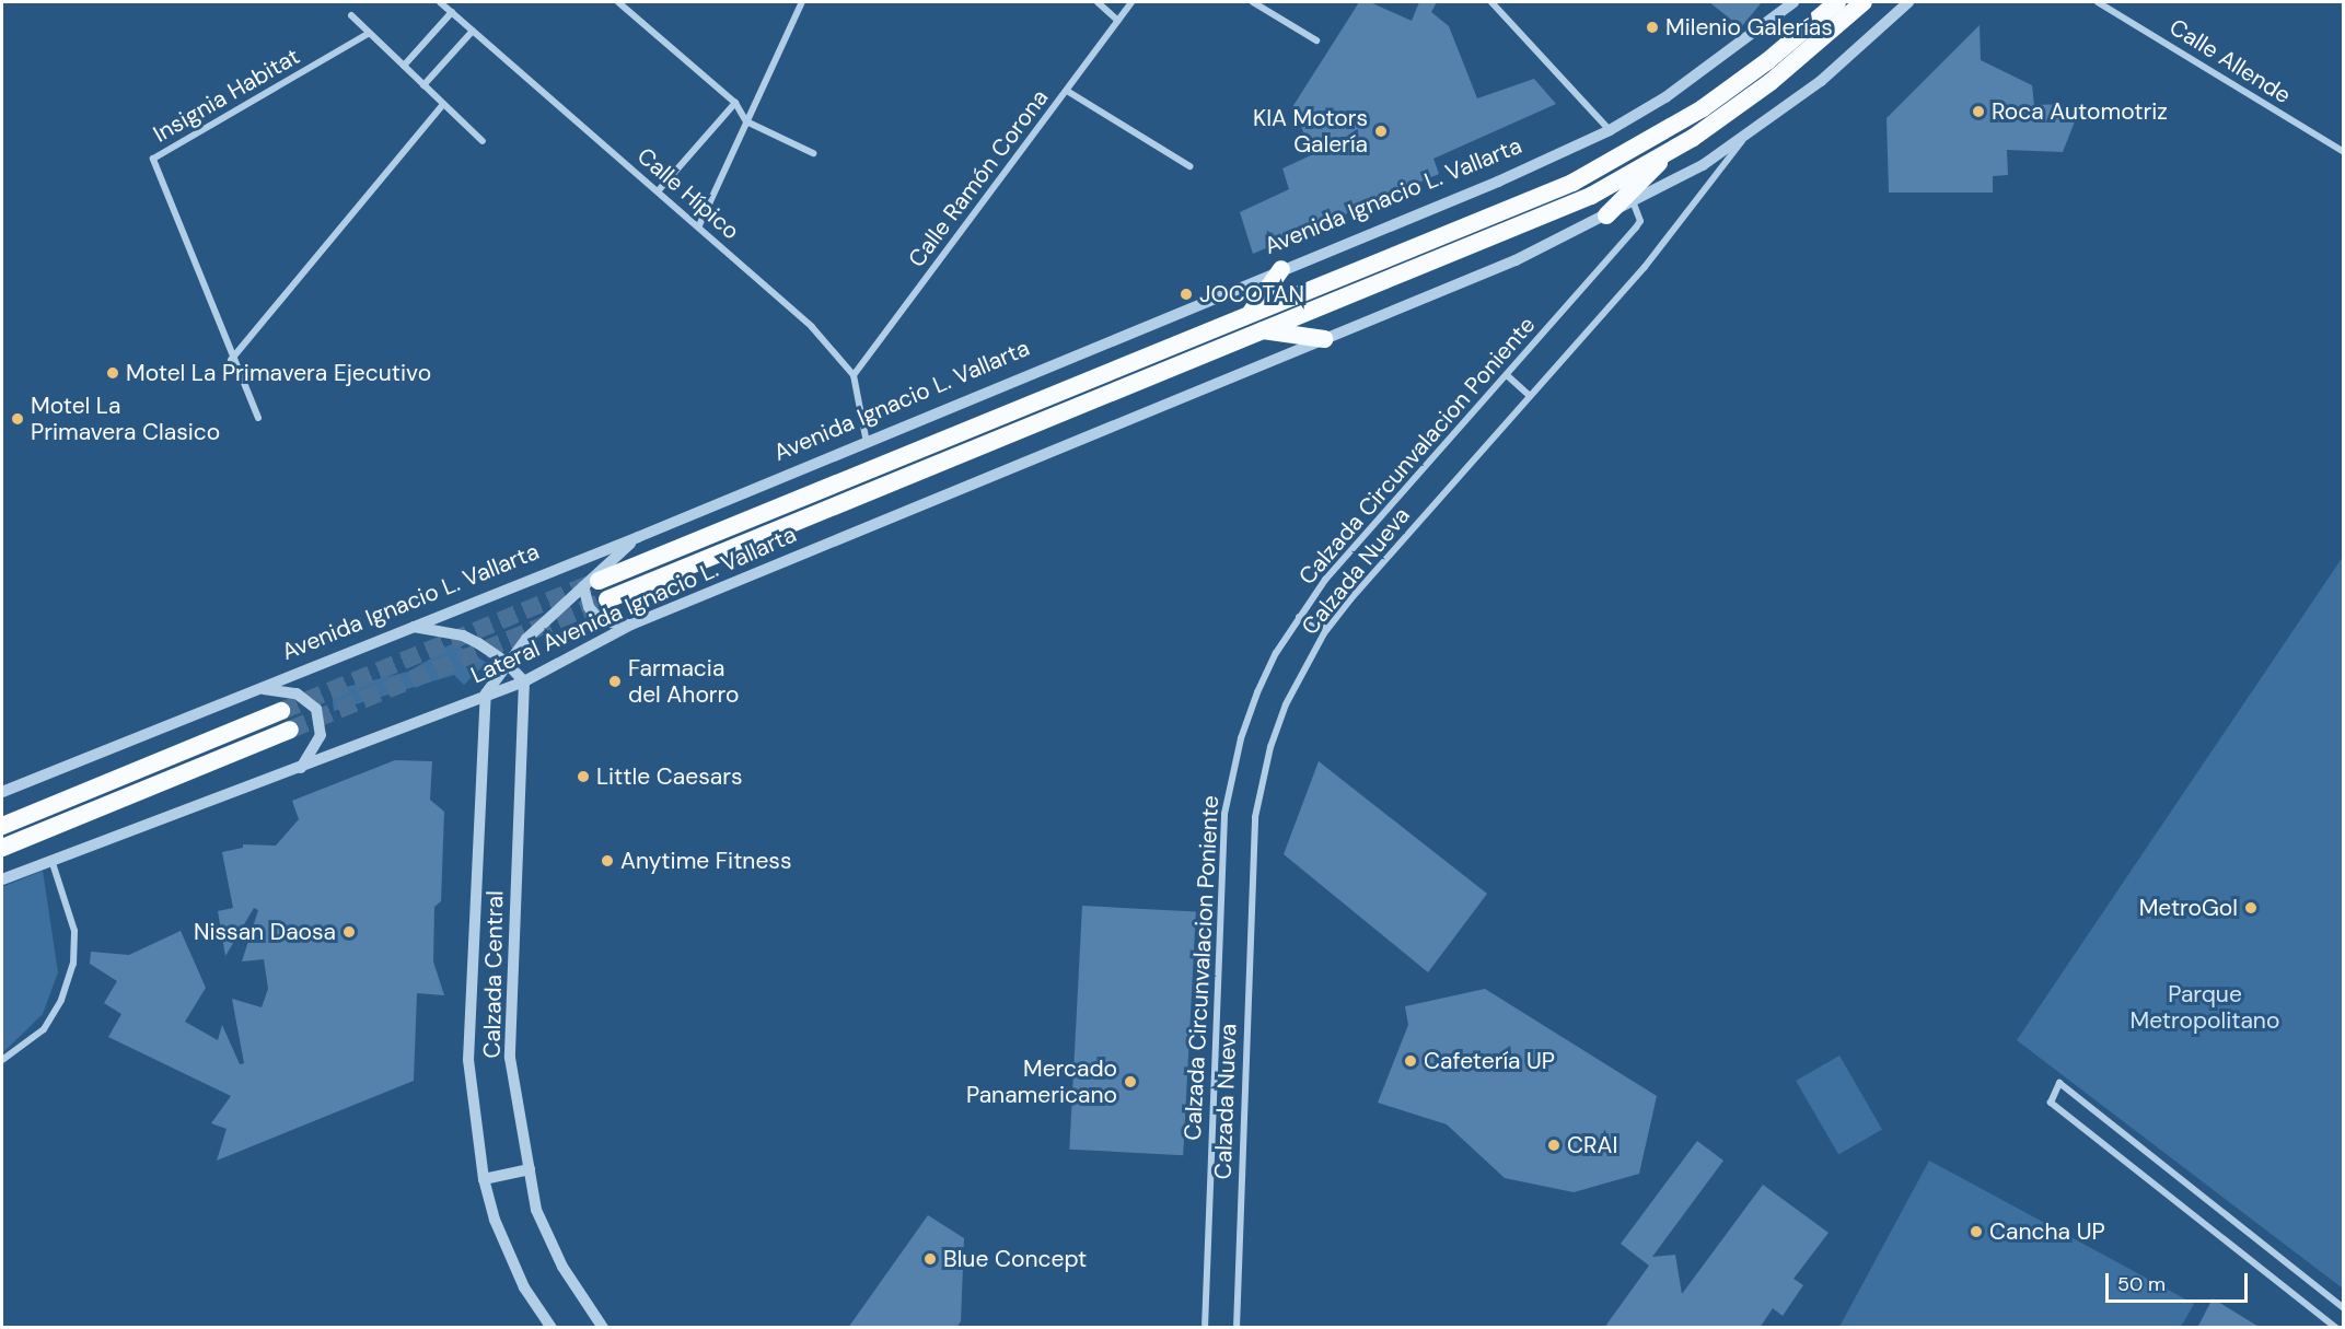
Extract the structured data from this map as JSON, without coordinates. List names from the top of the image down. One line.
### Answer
{"streets":{"street":["Calle Allende","Insignia Habitat","Calle Ramón Corona","Calle Hípico","Avenida Ignacio L. Vallarta","Calzada Circunvalacion Poniente","Calzada Nueva","Lateral Avenida Ignacio L. Vallarta","Calzada Central"]},"crossings":[["Calle Ramón Corona","Calle Hípico"],["Calle Hípico","Avenida Ignacio L. Vallarta"],["Lateral Avenida Ignacio L. Vallarta","Calzada Central"]],"parks":["Parque Metropolitano"],"places":["Milenio Galerías","Roca Automotriz","KIA Motors Galería","JOCOTAN","Motel La Primavera Ejecutivo","Motel La Primavera Clasico","Farmacia del Ahorro","Little Caesars","Anytime Fitness","MetroGol","Nissan Daosa","Cafetería UP","Mercado Panamericano","CRAI","Cancha UP","Blue Concept"],"scale_bar":"50 m"}
